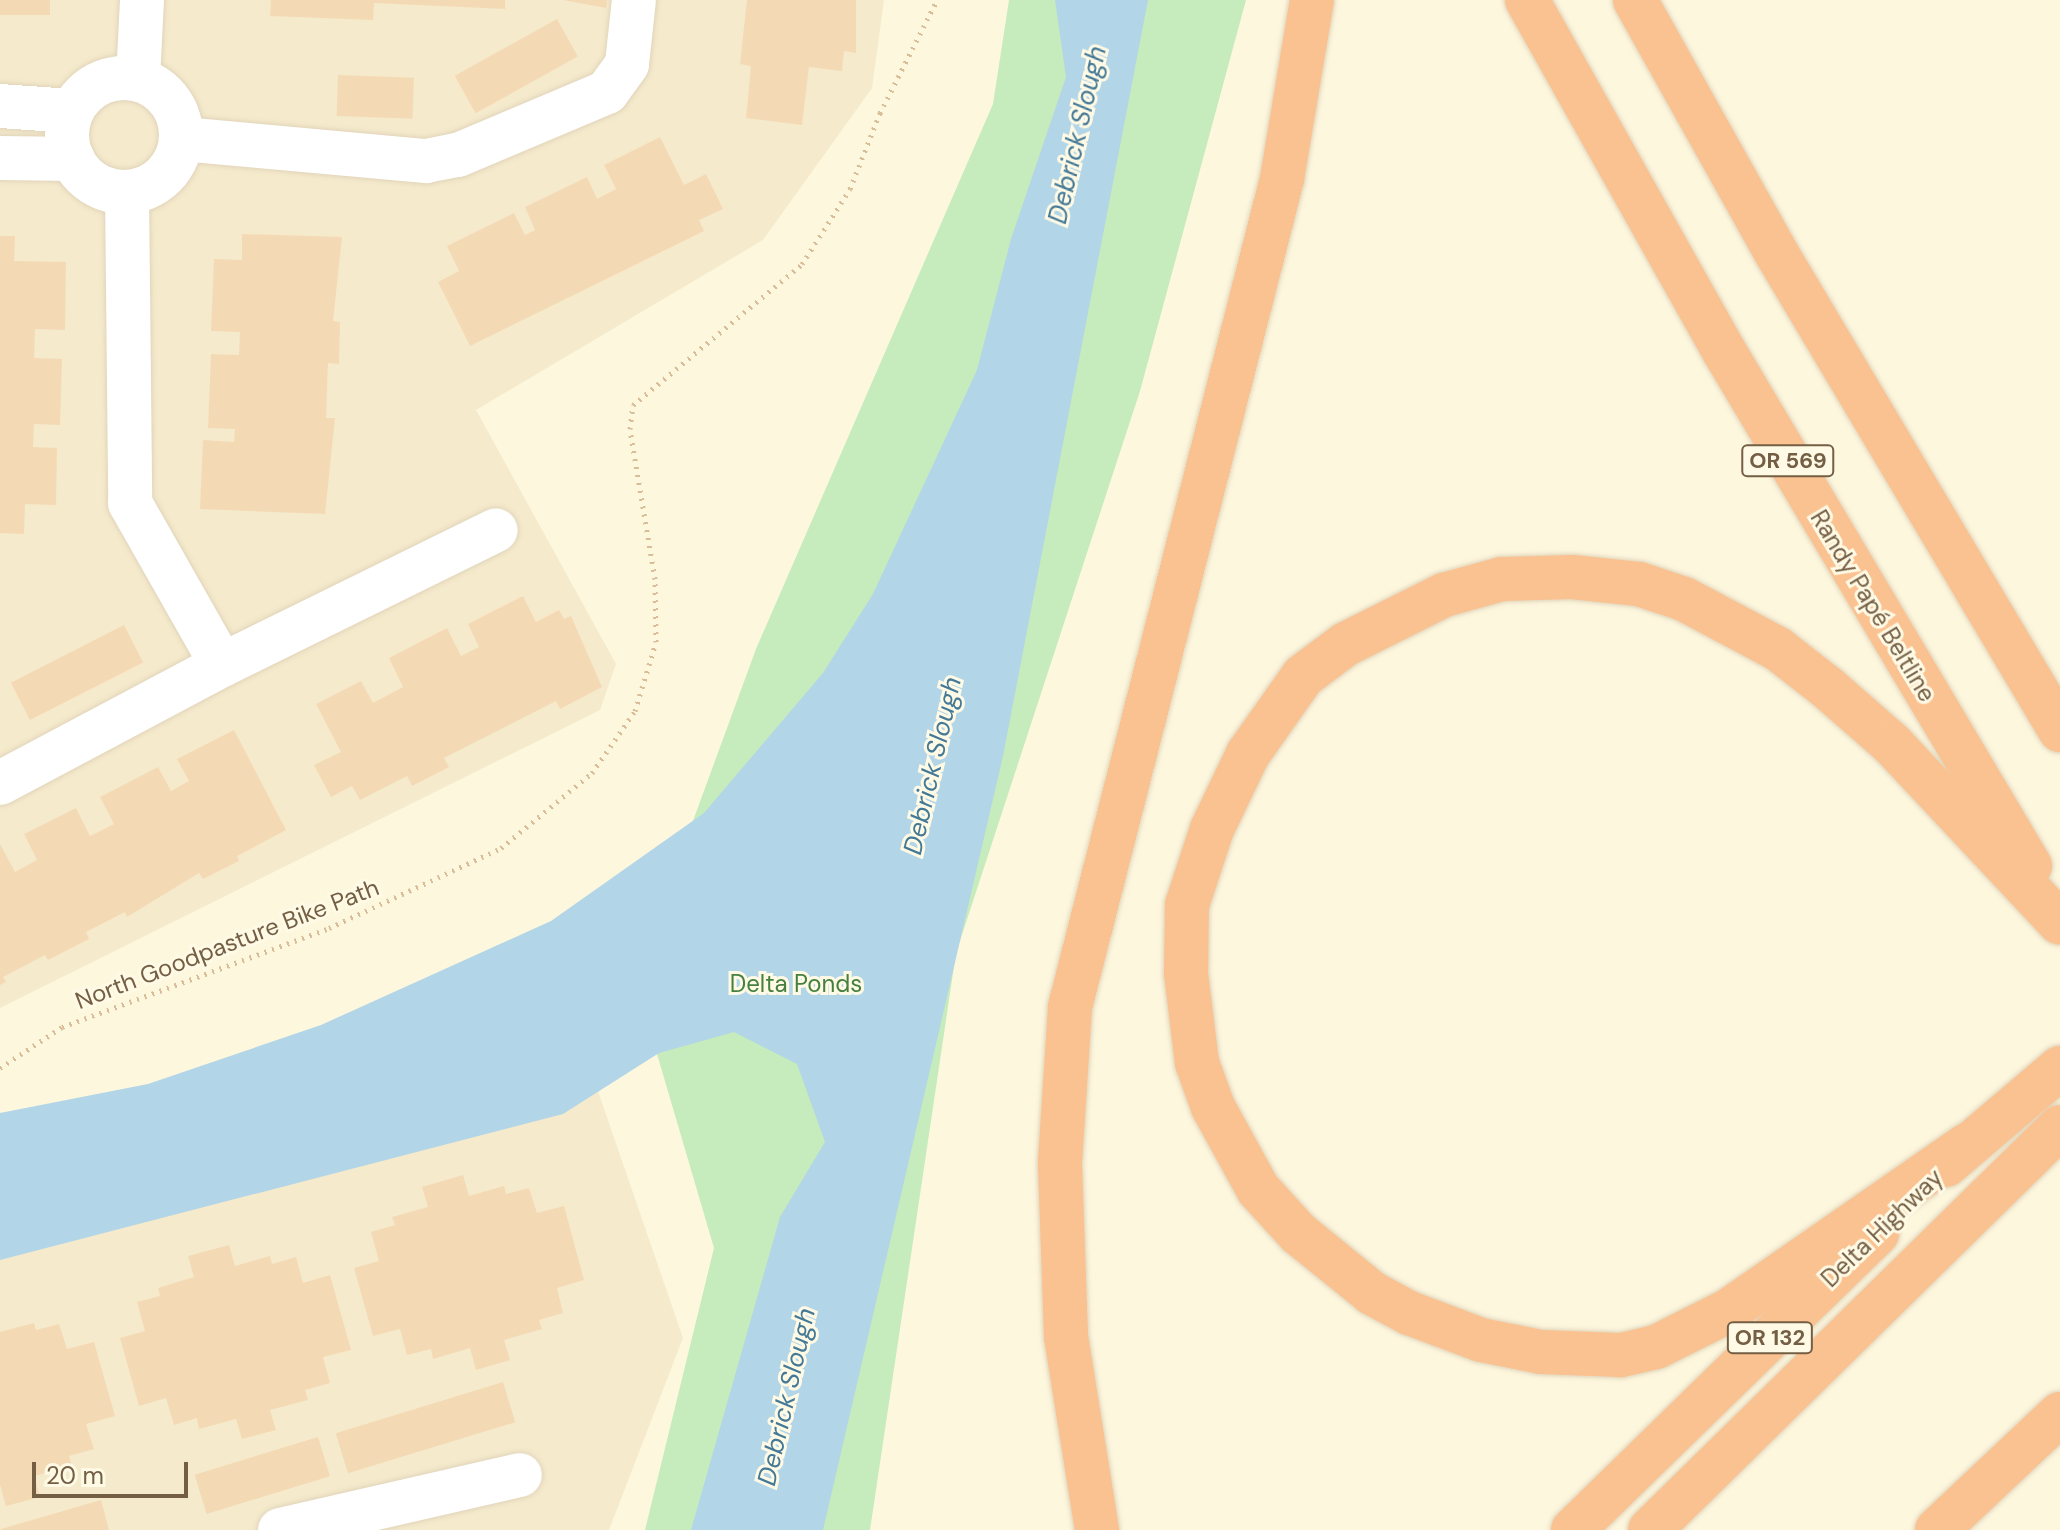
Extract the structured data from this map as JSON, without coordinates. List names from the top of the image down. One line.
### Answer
{"streets":{"highway":["OR 569","Randy Papé Beltline","Delta Highway","OR 132"],"path":["North Goodpasture Bike Path"]},"water":["Debrick Slough"],"parks":["Delta Ponds"],"scale_bar":"20 m"}
